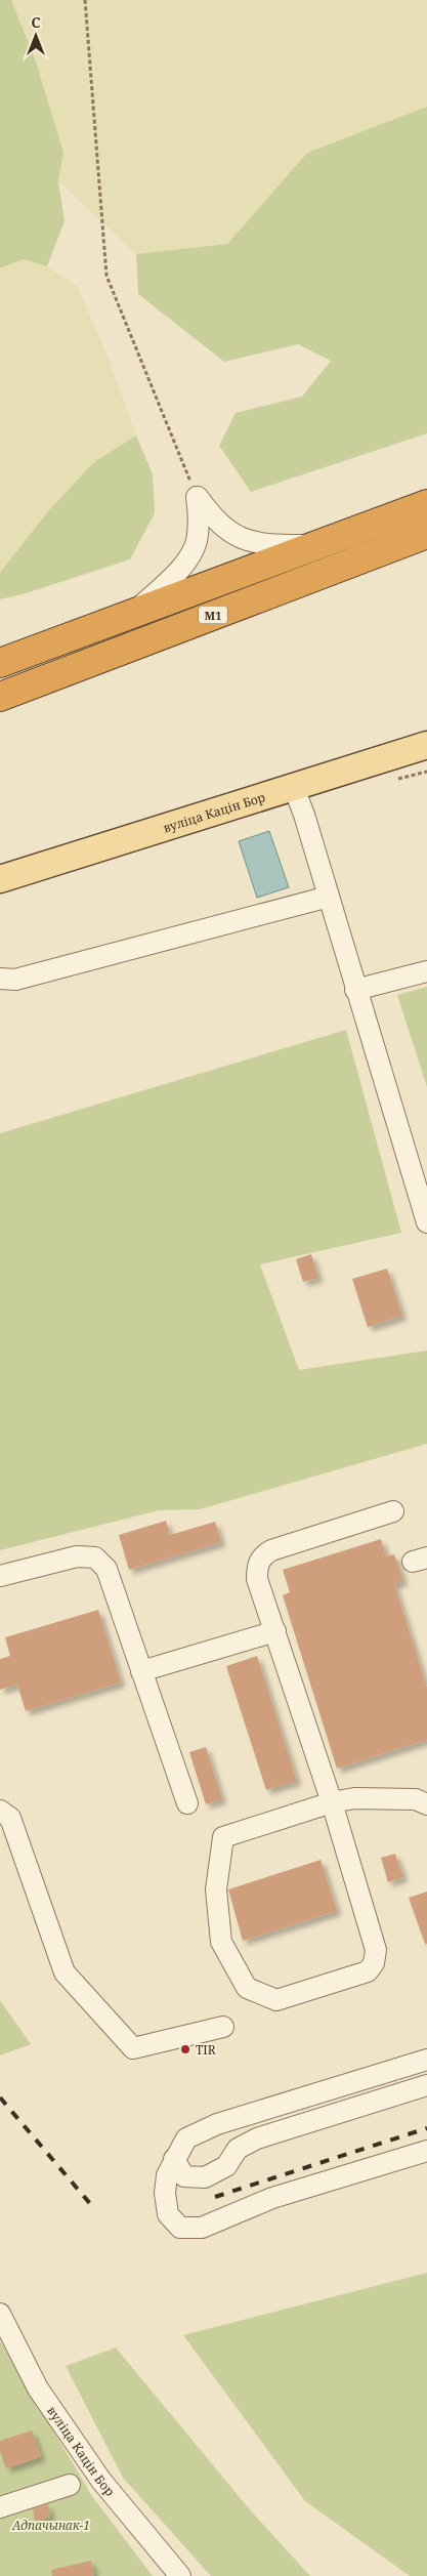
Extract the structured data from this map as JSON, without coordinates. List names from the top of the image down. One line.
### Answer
{"streets":{"highway":["М1"],"main road":["вуліца Кацін Бор"]},"parks":["Адпачынак-1"],"places":["TIR"],"north":"top"}
